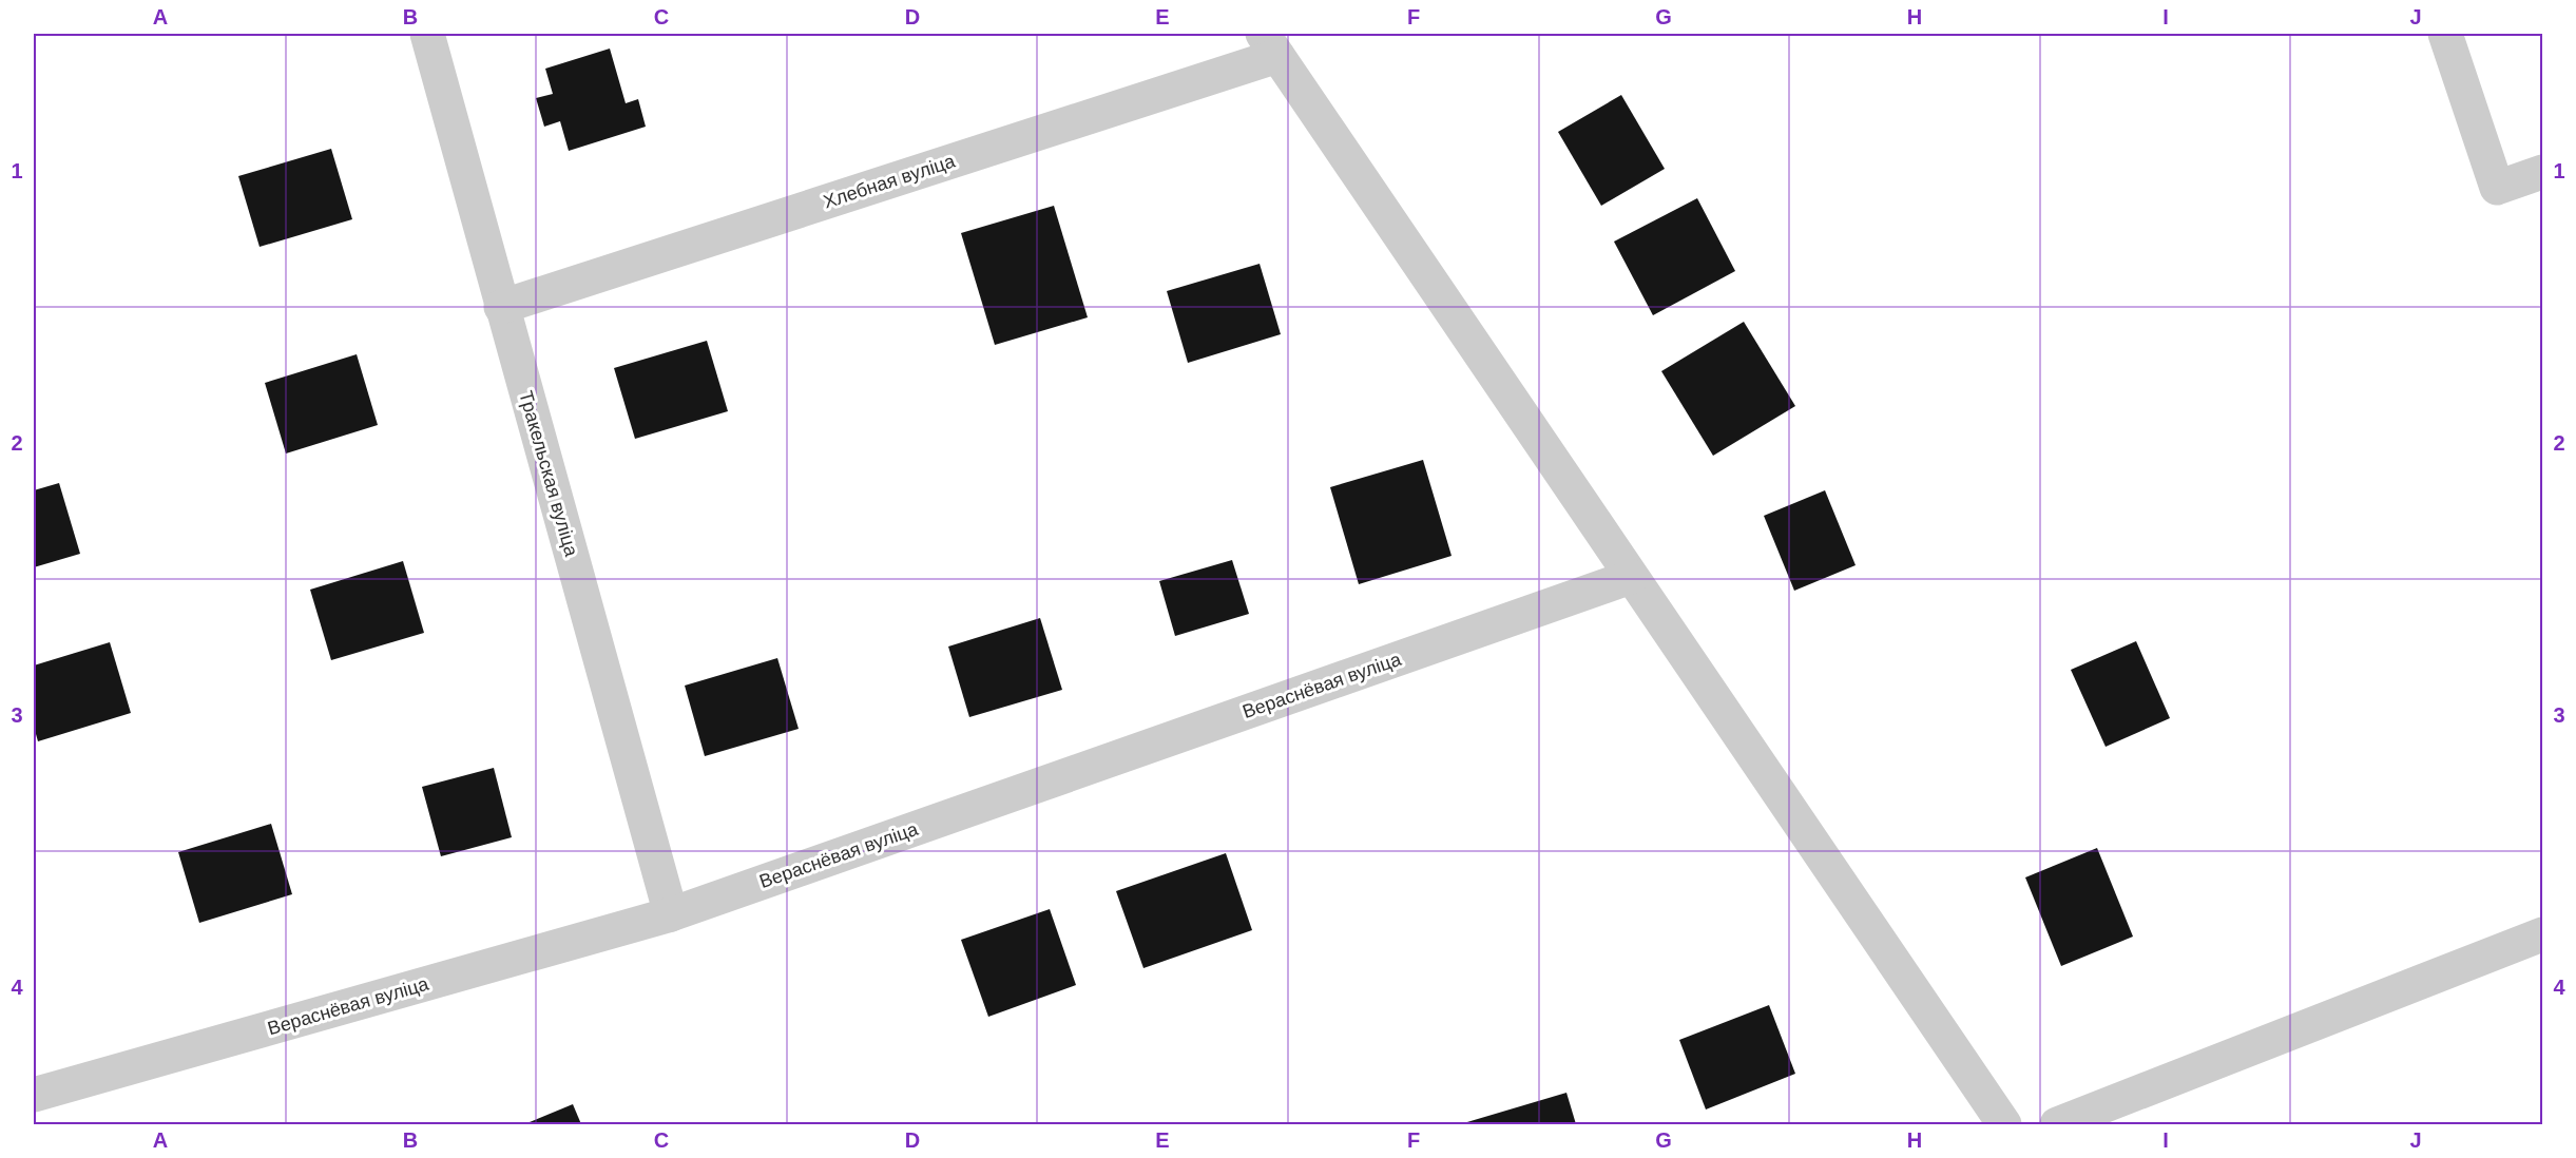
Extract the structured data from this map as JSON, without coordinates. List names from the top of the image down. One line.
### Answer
{"streets":{"street":["Хлебная вуліца","Тракельская вуліца","Вераснёвая вуліца"]},"crossings":[["Хлебная вуліца","Тракельская вуліца"],["Тракельская вуліца","Вераснёвая вуліца"]],"grid":{"columns":["A","B","C","D","E","F","G","H","I","J"],"rows":["1","2","3","4"]}}
